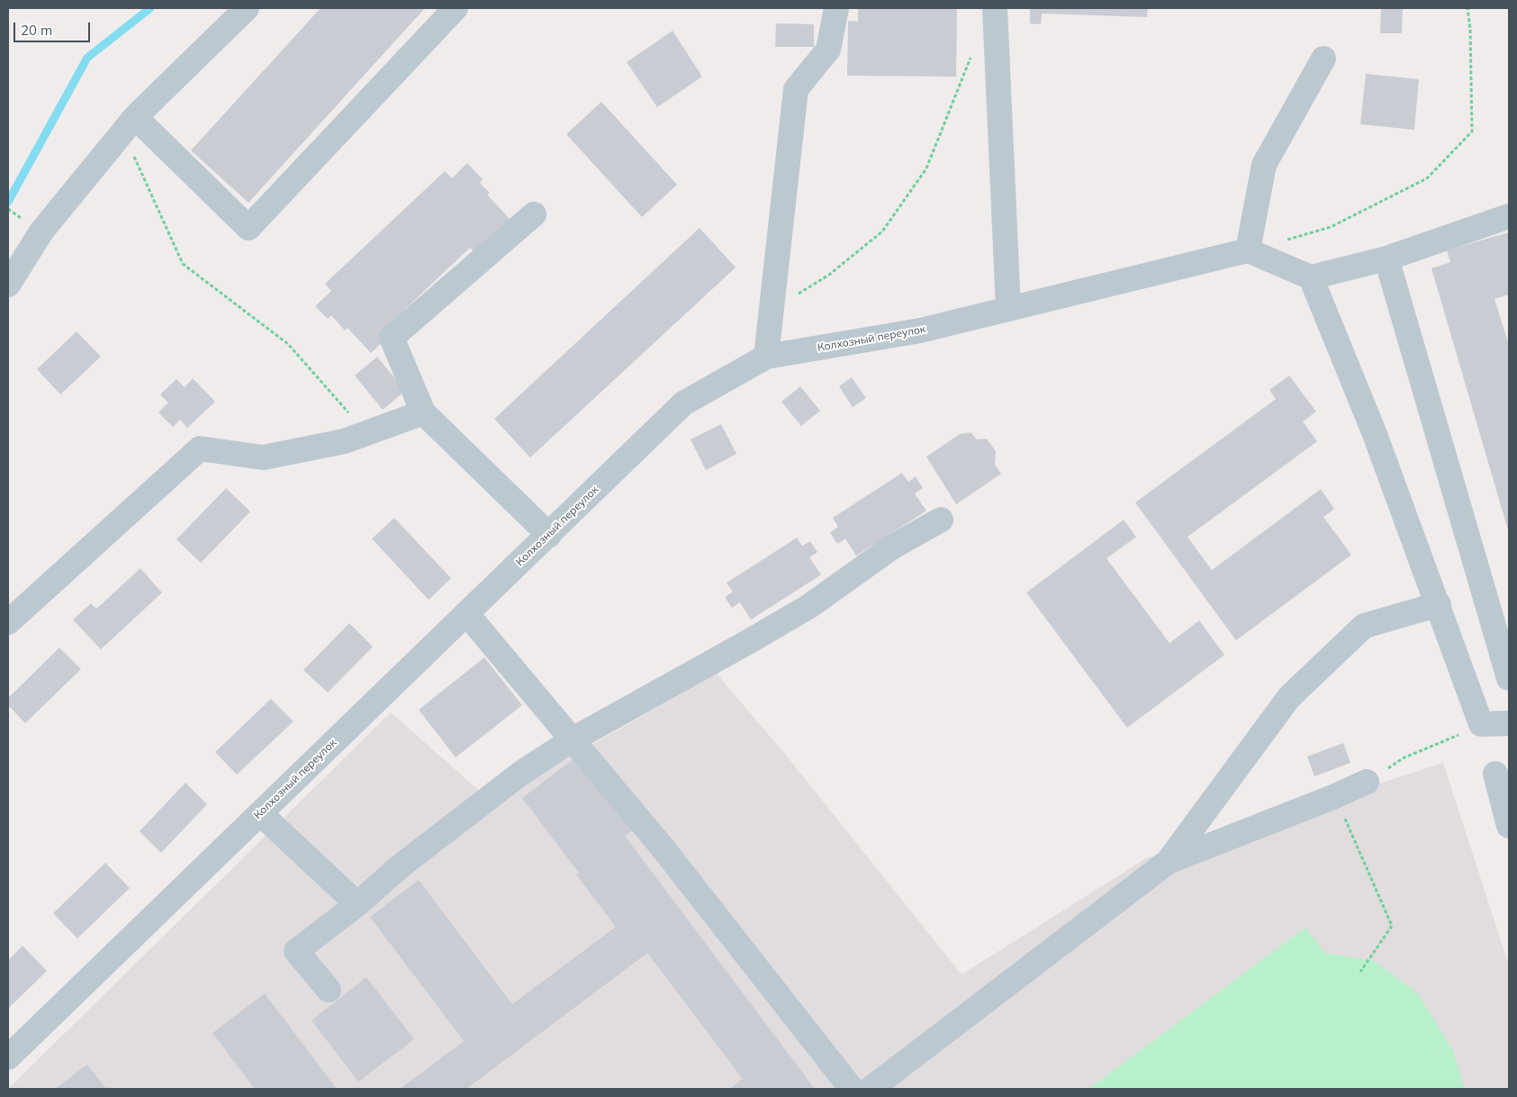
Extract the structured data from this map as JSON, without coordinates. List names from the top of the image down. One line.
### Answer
{"streets":{"street":["Колхозный переулок"]},"scale_bar":"20 m"}
